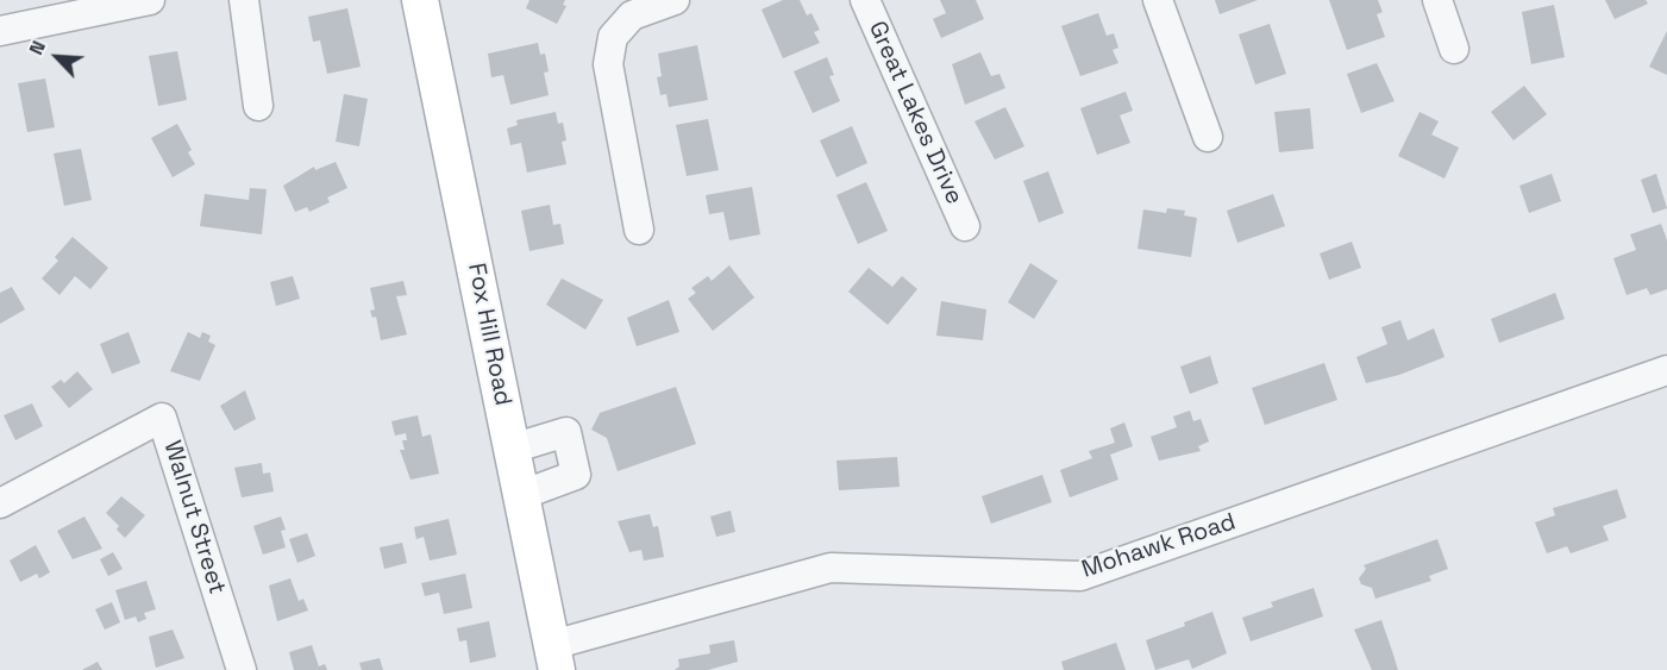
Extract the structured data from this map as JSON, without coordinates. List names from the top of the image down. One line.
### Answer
{"streets":{"main road":["Fox Hill Road"],"street":["Great Lakes Drive","Walnut Street","Mohawk Road"]},"crossings":[["Fox Hill Road","Mohawk Road"]],"north":"top left"}
